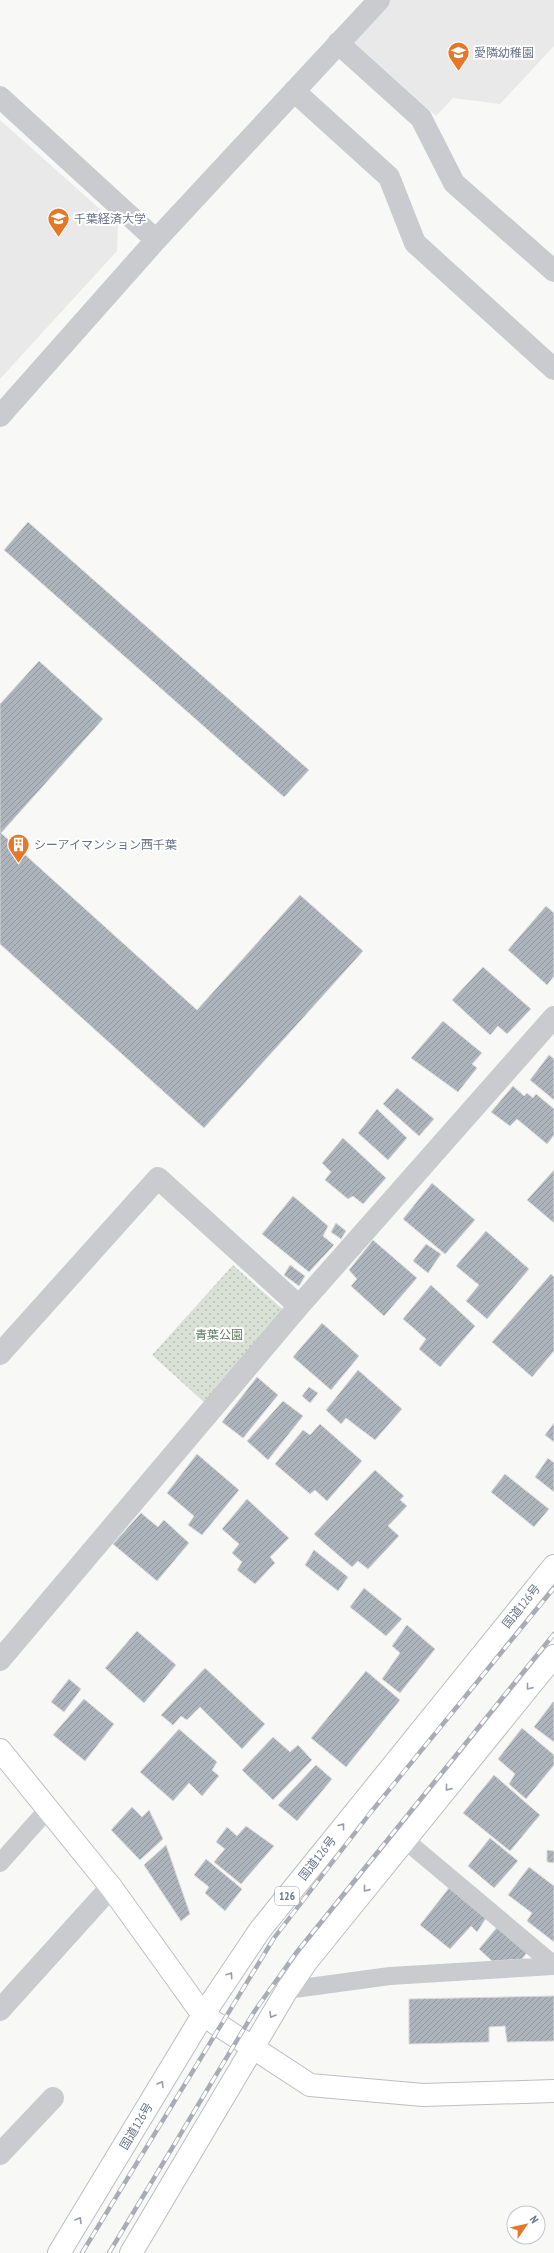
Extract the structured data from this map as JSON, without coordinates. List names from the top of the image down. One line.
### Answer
{"streets":{"main road":["国道126号","126"]},"parks":["青葉公園"],"places":{"school or university":["愛隣幼稚園","千葉経済大学"],"building":["シーアイマンション西千葉"]},"north":"top right"}
